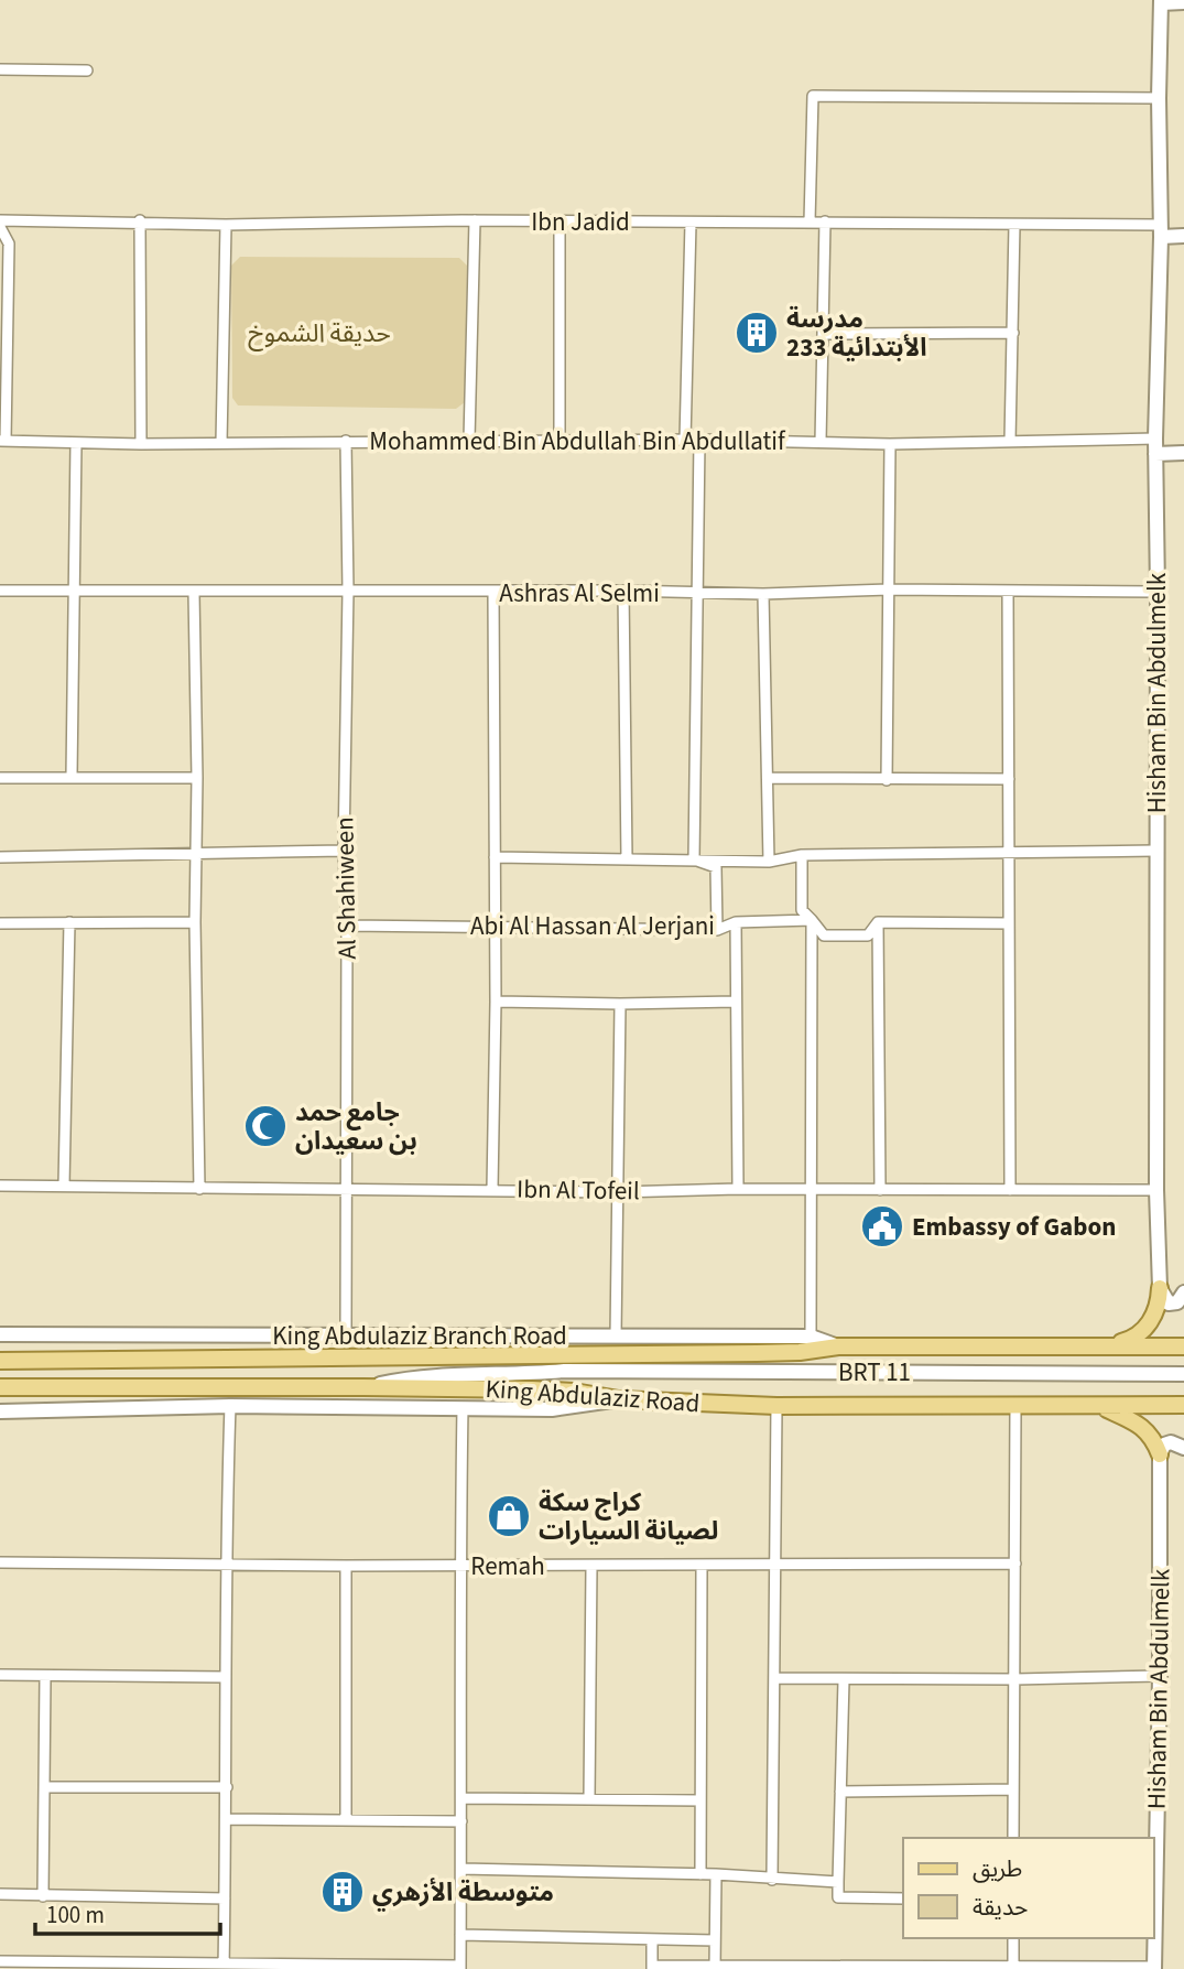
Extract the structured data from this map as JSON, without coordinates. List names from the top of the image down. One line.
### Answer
{"streets":{"main road":["King Abdulaziz Road"],"street":["Ibn Jadid","Mohammed Bin Abdullah Bin Abdullatif","Ashras Al Selmi","Hisham Bin Abdulmelk","Al Shahiween","Abi Al Hassan Al Jerjani","Ibn Al Tofeil","King Abdulaziz Branch Road","BRT 11","Remah"]},"crossings":[["Ibn Jadid","Hisham Bin Abdulmelk"],["Mohammed Bin Abdullah Bin Abdullatif","Hisham Bin Abdulmelk"],["Mohammed Bin Abdullah Bin Abdullatif","Al Shahiween"],["Ashras Al Selmi","Hisham Bin Abdulmelk"],["Ashras Al Selmi","Al Shahiween"],["Hisham Bin Abdulmelk","Ibn Al Tofeil"],["Al Shahiween","Abi Al Hassan Al Jerjani"],["Al Shahiween","Ibn Al Tofeil"],["Al Shahiween","King Abdulaziz Branch Road"],["King Abdulaziz Branch Road","King Abdulaziz Road"],["BRT 11","King Abdulaziz Road"]],"parks":["حديقة الشموخ"],"places":{"building":["مدرسة الأبتدائية 233","متوسطة الأزهري"],"mosque":["جامع حمد بن سعيدان"],"public building":["Embassy of Gabon"],"shop":["كراج سكة لصيانة السيارات"]},"legend":["طريق","حديقة"],"scale_bar":"100 m"}
